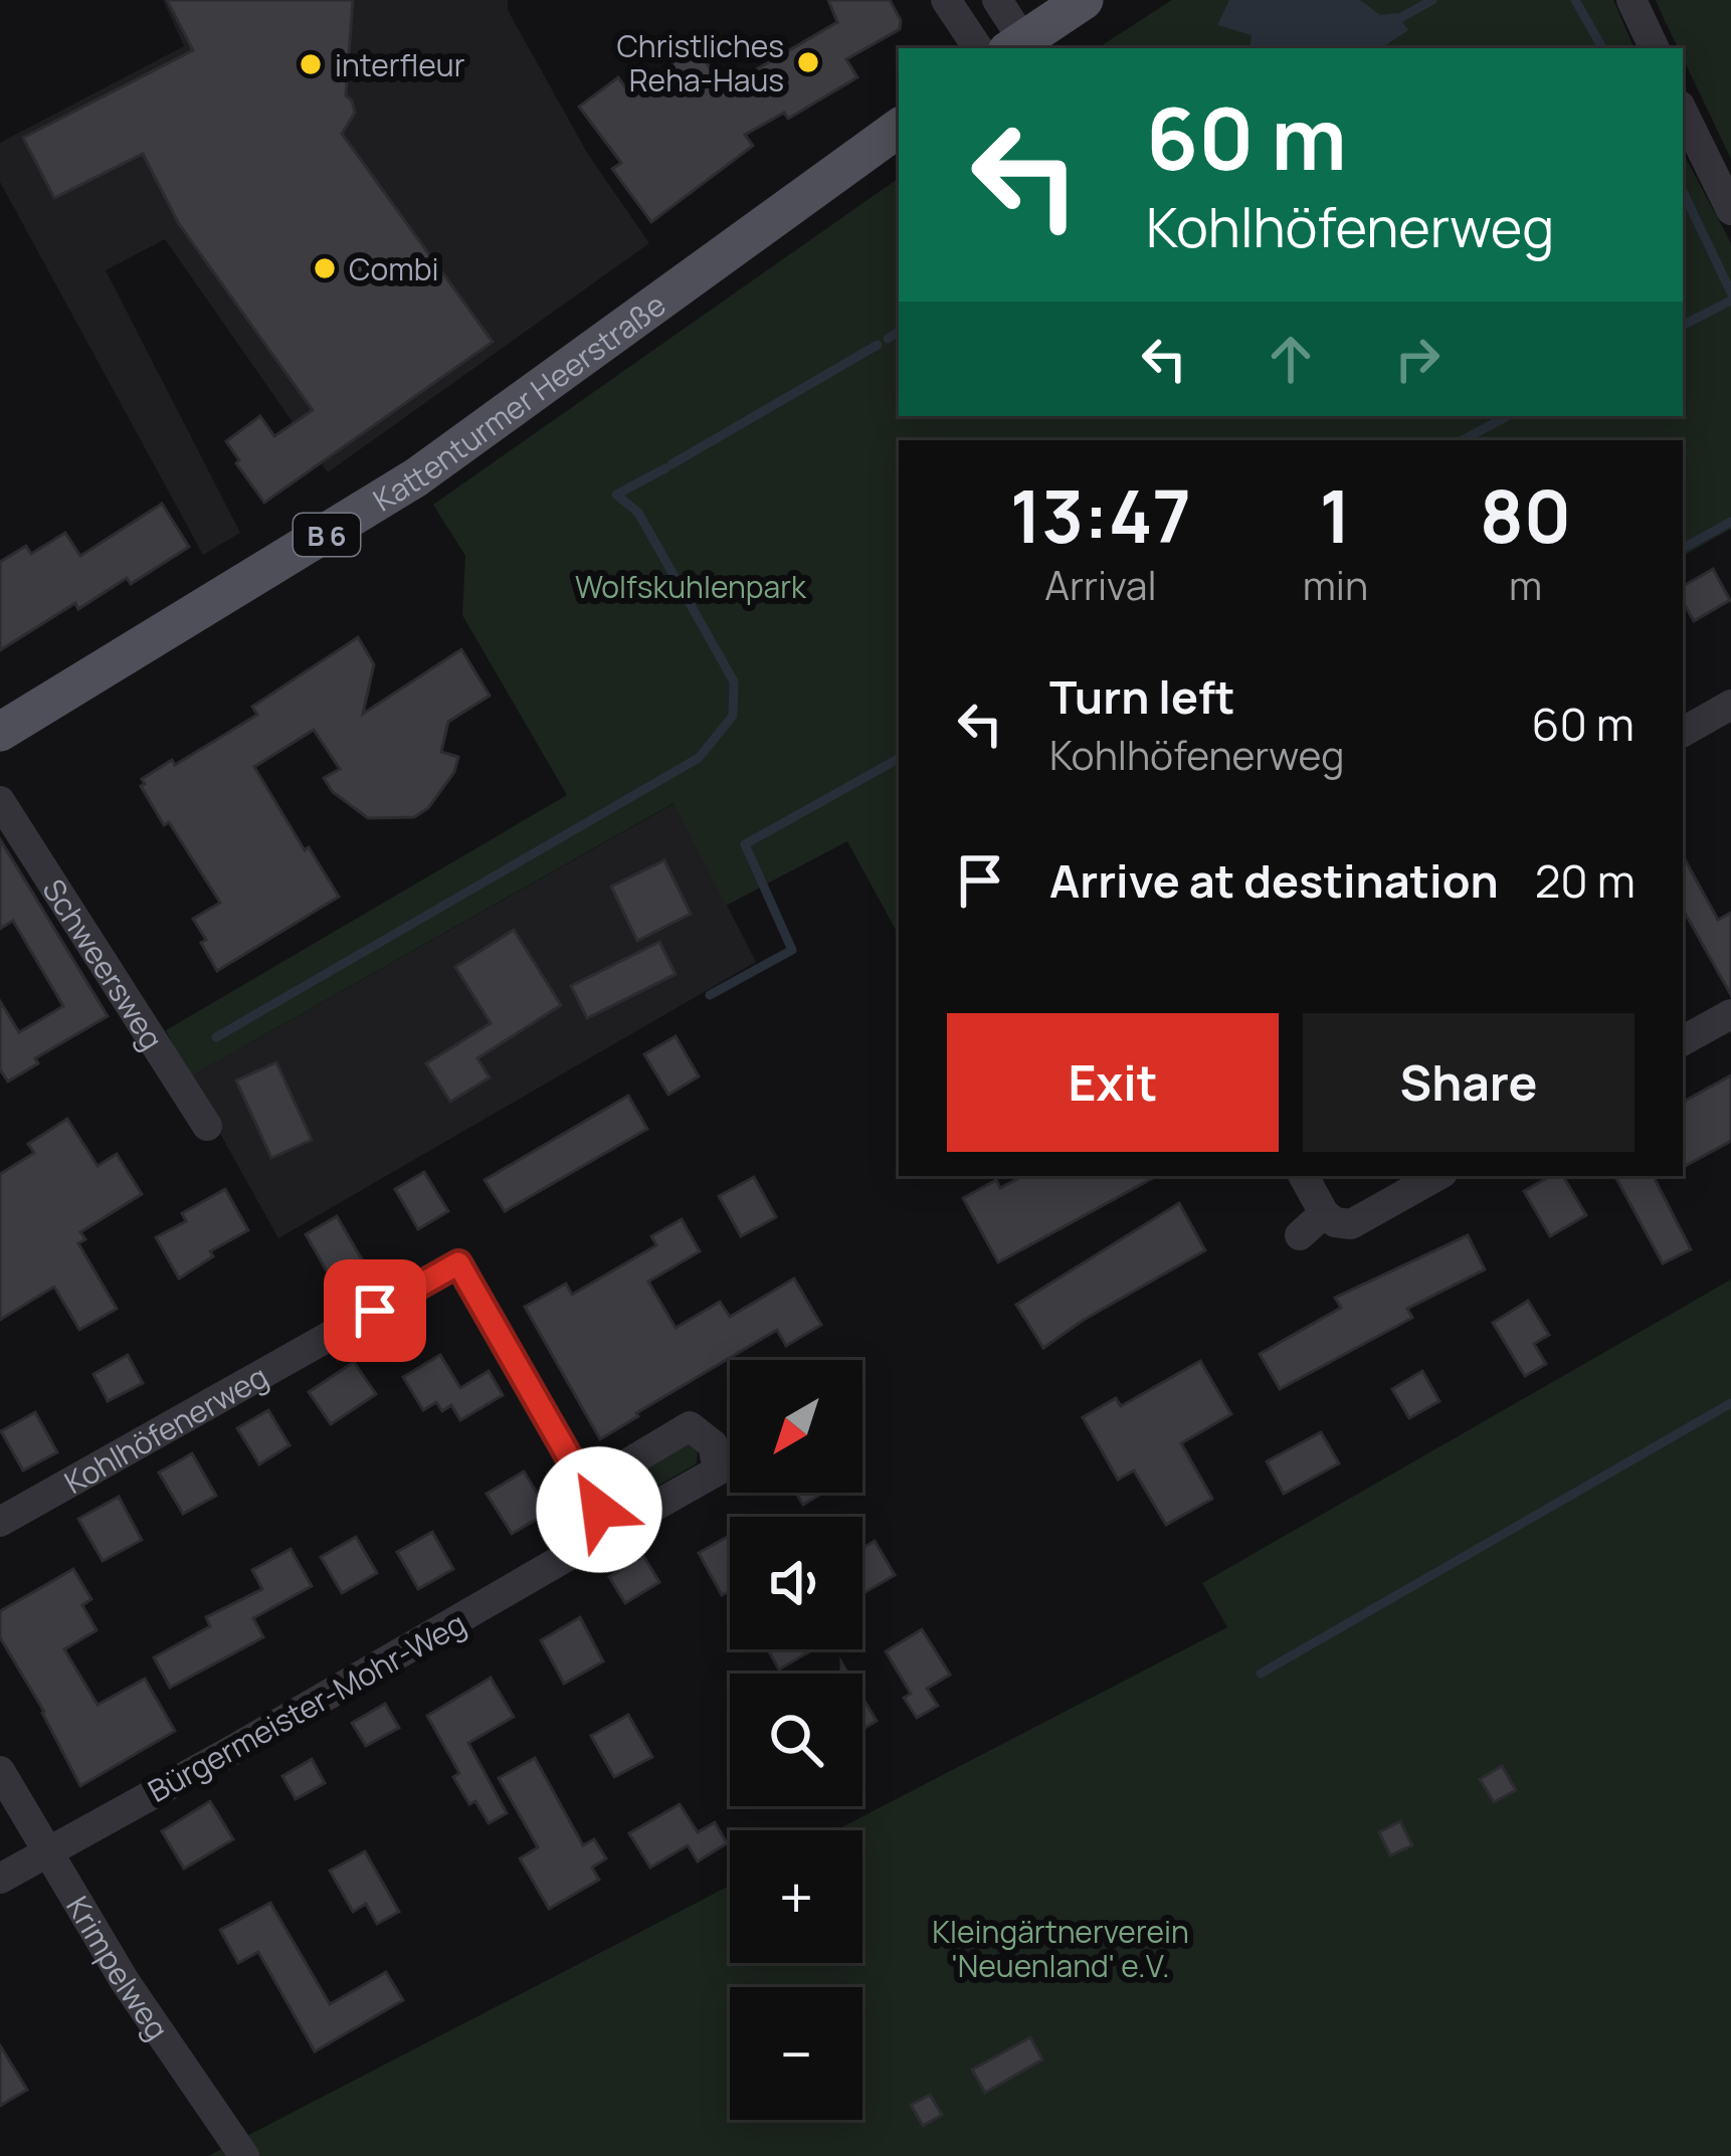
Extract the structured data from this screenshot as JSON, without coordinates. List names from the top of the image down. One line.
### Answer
{"streets":{"main road":["Kattenturmer Heerstraße","B 6"],"street":["Schweersweg","Kohlhöfenerweg","Bürgermeister-Mohr-Weg","Krimpelweg"]},"crossings":[["Kohlhöfenerweg","Bürgermeister-Mohr-Weg"],["Bürgermeister-Mohr-Weg","Krimpelweg"]],"parks":["Wolfskuhlenpark","Kleingärtnerverein 'Neuenland' e.V."],"places":["Christliches Reha-Haus","interfleur","Combi"],"north":"bottom left","page":{"turn":["60 m","Kohlhöfenerweg"],"eta":["13:47","Arrival","1","min","80","m"],"list":[{"name":"Turn left","note":"Kohlhöfenerweg","value":"60 m"},{"name":"Arrive at destination","value":"20 m"}],"buttons":["Exit","Share"],"map_buttons":["+","−"]}}
